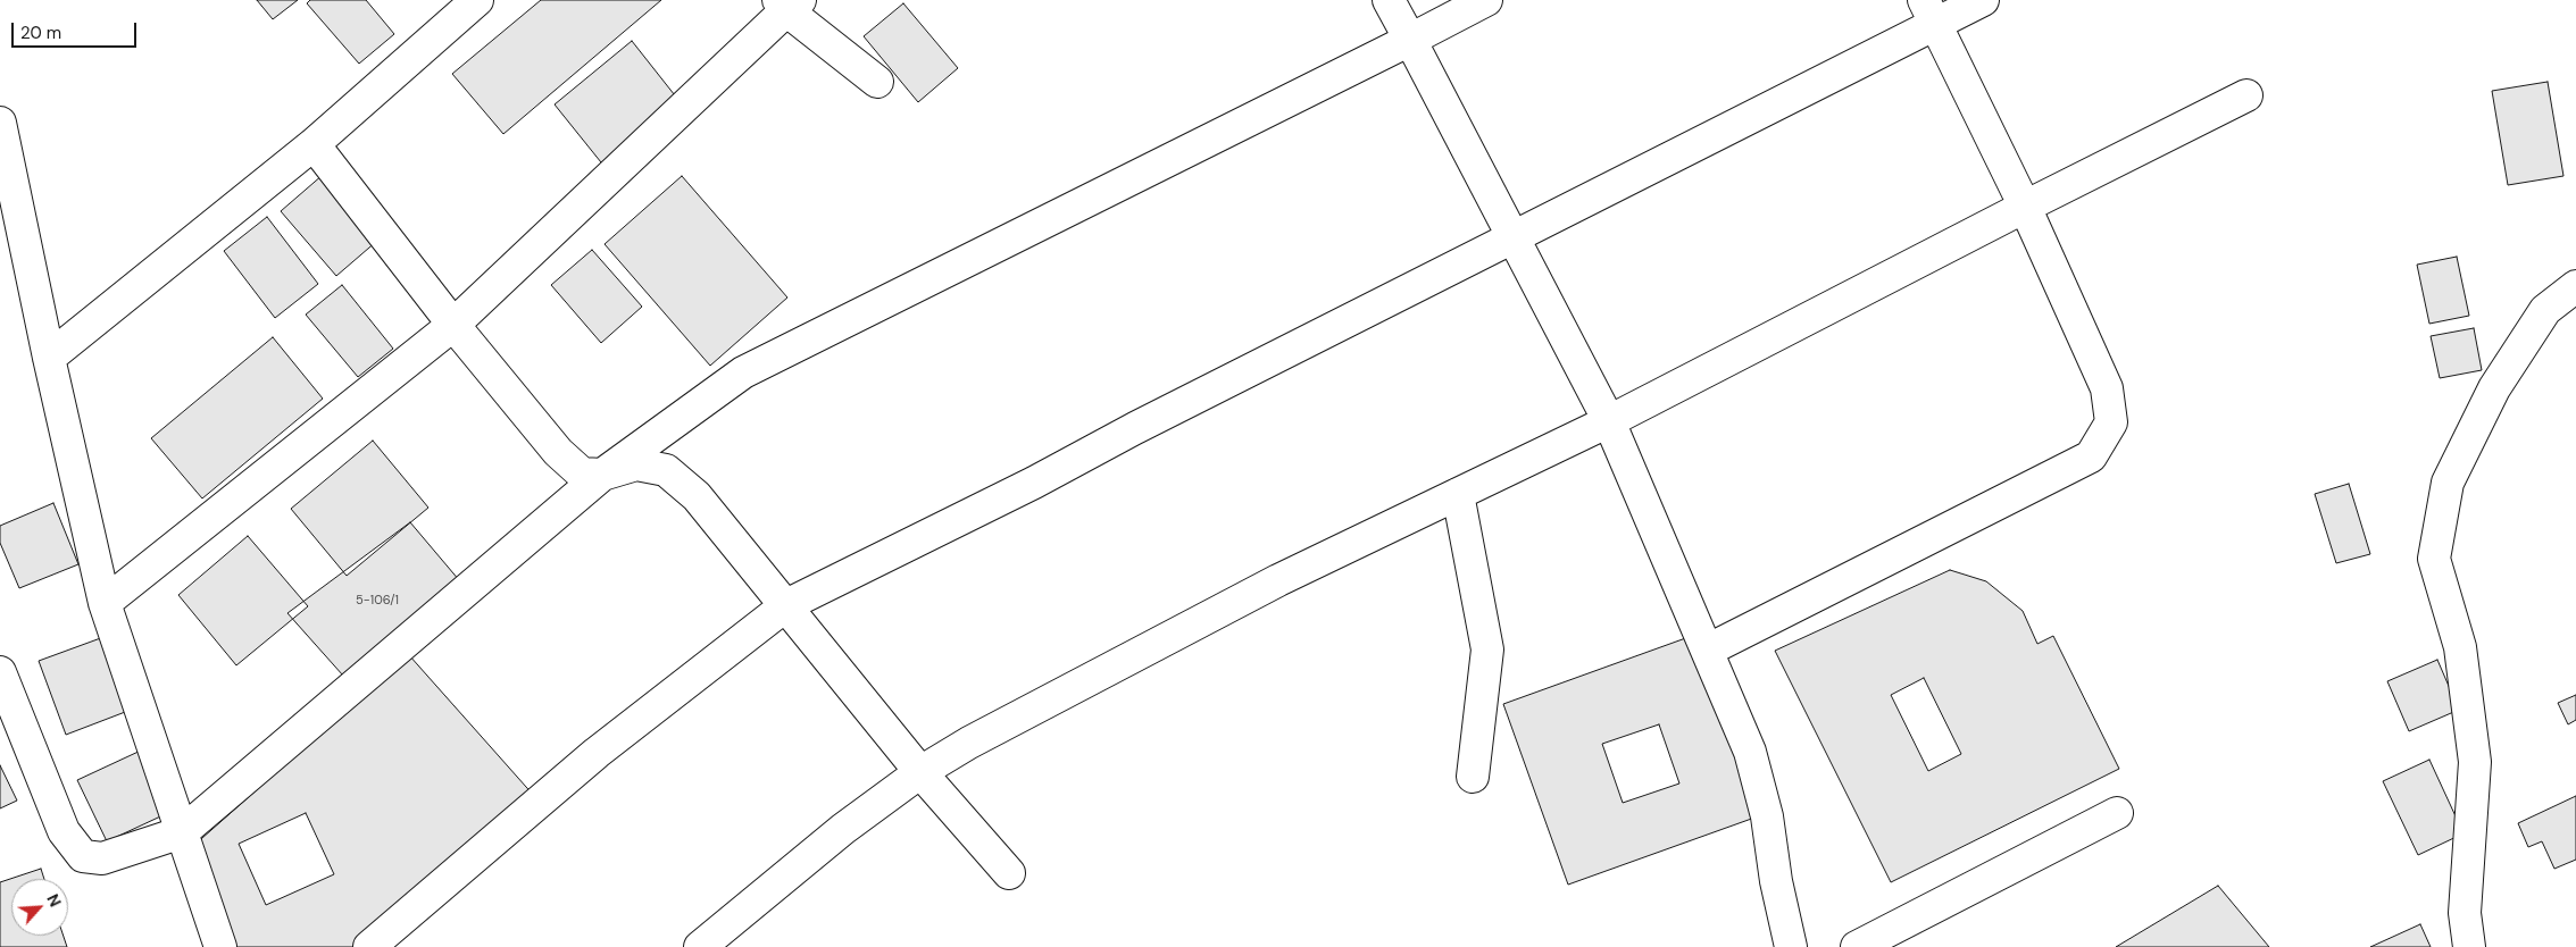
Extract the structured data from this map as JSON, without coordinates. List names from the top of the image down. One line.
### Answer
{"house_numbers":["5-106/1"],"scale_bar":"20 m","north":"top right"}
